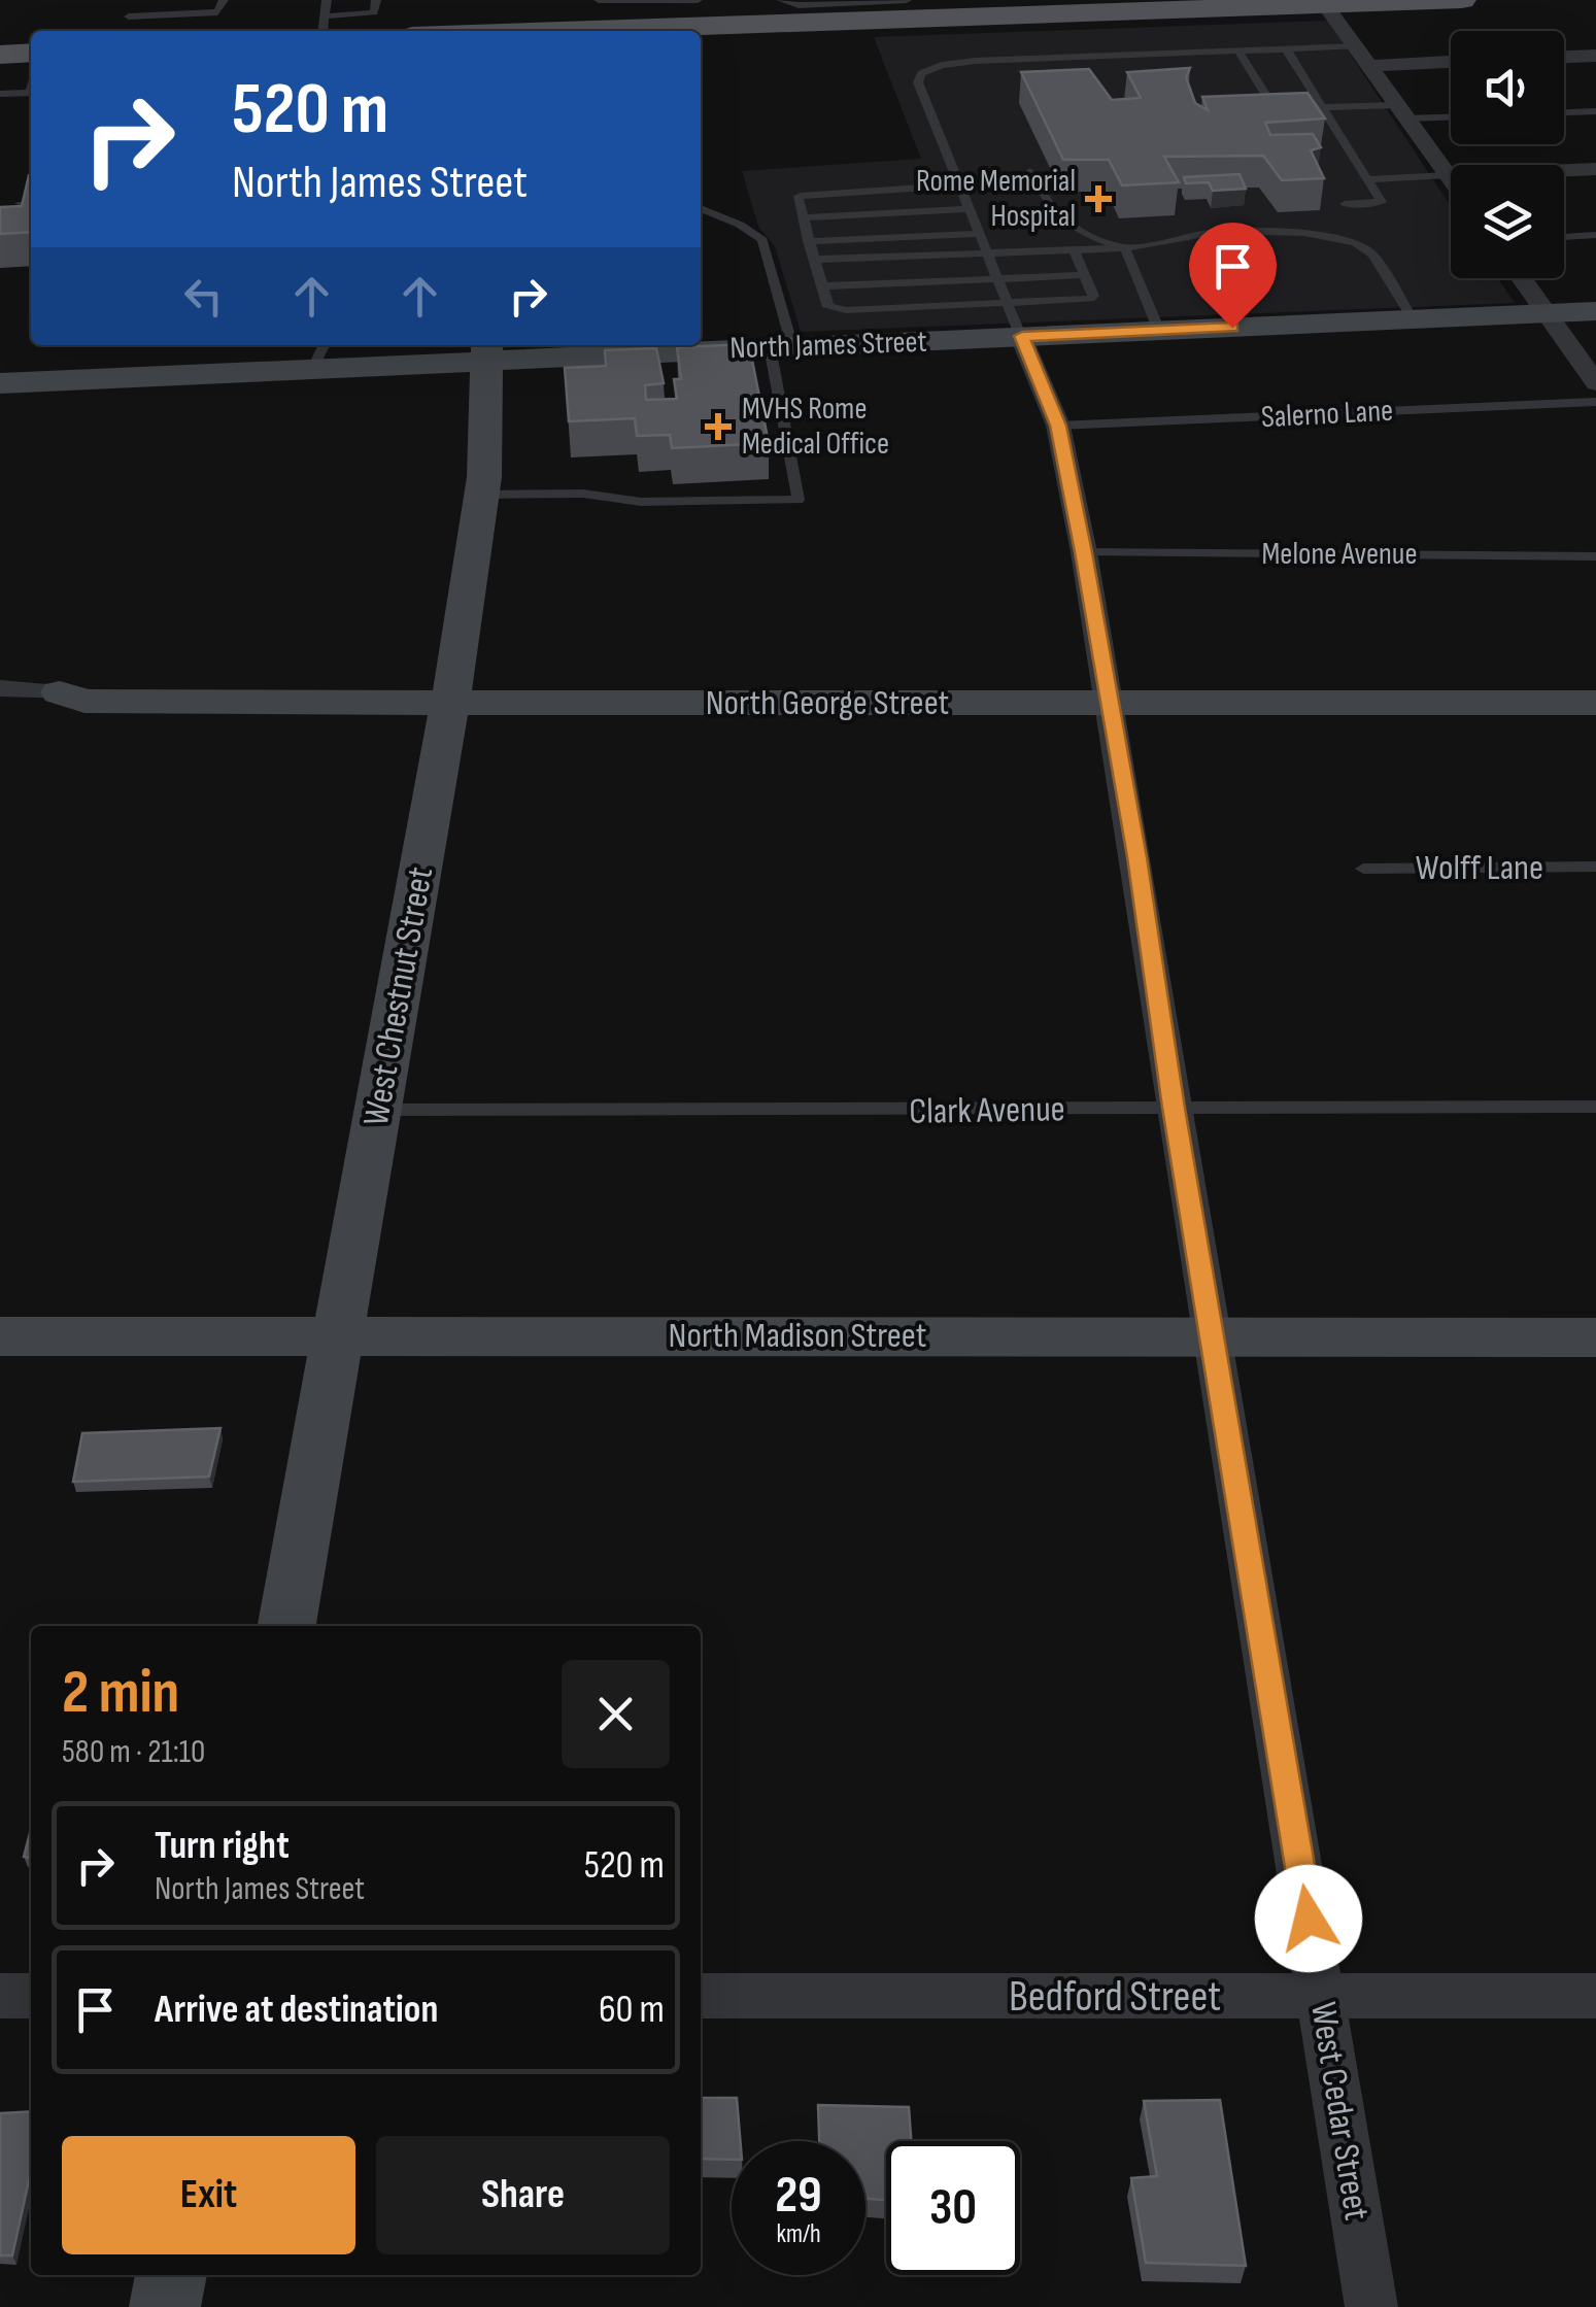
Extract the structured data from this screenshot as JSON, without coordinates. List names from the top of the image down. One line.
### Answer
{"streets":{"street":["North James Street","North George Street","West Chestnut Street","North Madison Street","Bedford Street","West Cedar Street"],"lane":["Salerno Lane","Melone Avenue","Wolff Lane","Clark Avenue"]},"crossings":[["North James Street","West Chestnut Street"],["North James Street","West Cedar Street"],["Salerno Lane","West Cedar Street"],["Melone Avenue","West Cedar Street"],["North George Street","West Chestnut Street"],["North George Street","West Cedar Street"],["West Chestnut Street","Clark Avenue"],["West Chestnut Street","North Madison Street"],["Clark Avenue","West Cedar Street"],["North Madison Street","West Cedar Street"],["Bedford Street","West Cedar Street"]],"places":{"health":["Rome Memorial Hospital","MVHS Rome Medical Office"]},"page":{"turn":["520 m","North James Street"],"heading":["2 min","580 m · 21:10"],"list":[{"name":"Turn right","note":"North James Street","value":"520 m"},{"name":"Arrive at destination","value":"60 m"}],"buttons":["Exit","Share"],"speed":"29 km/h","limit":"30"}}
